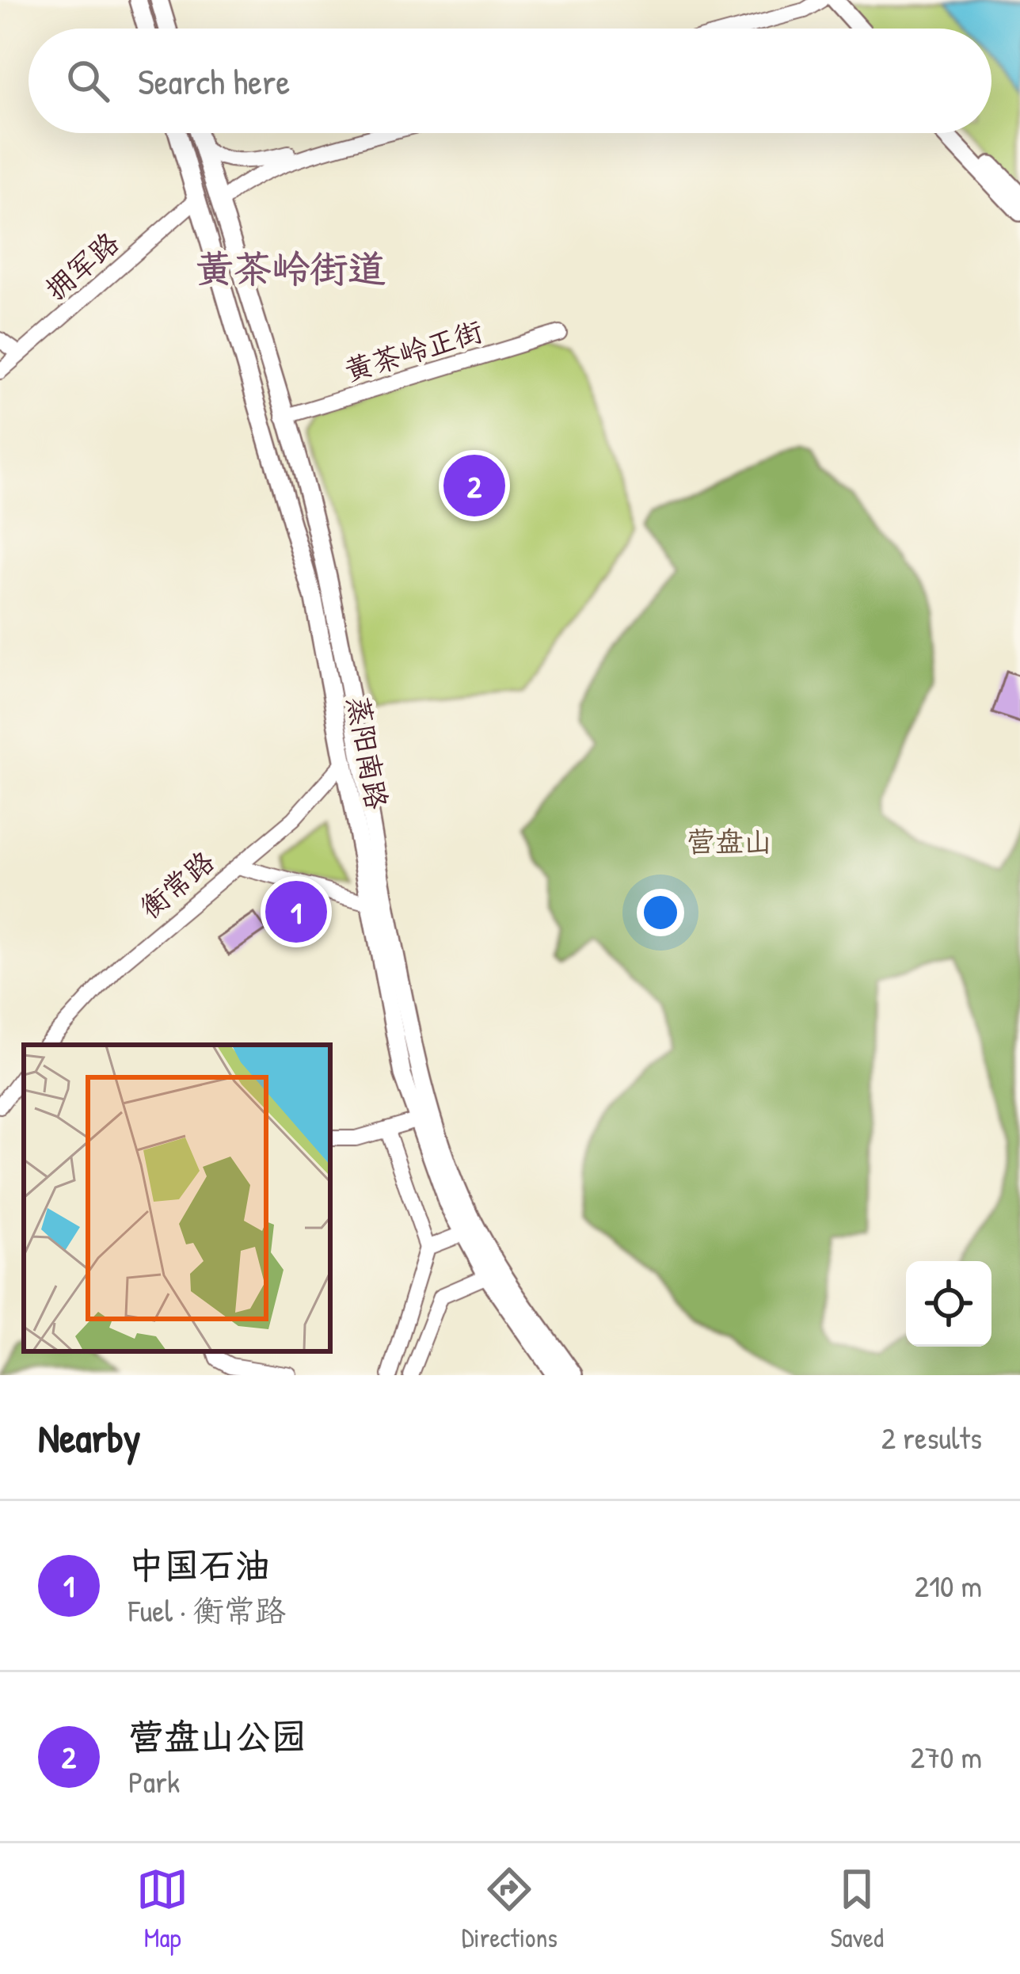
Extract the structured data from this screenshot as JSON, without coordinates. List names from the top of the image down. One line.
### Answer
{"streets":{"main road":["蒸阳南路"],"street":["拥军路","黄茶岭正街","衡常路"]},"crossings":[["拥军路","蒸阳南路"],["黄茶岭正街","蒸阳南路"],["蒸阳南路","衡常路"]],"districts":["黄茶岭街道"],"parks":["营盘山"],"page":{"search":"Search here","pins":["2","1"],"heading":["Nearby","2 results"],"list":[{"mark":"1","name":"中国石油","note":"Fuel · 衡常路","value":"210 m"},{"mark":"2","name":"营盘山公园","note":"Park","value":"270 m"}],"nav":["Map","Directions","Saved"]}}
